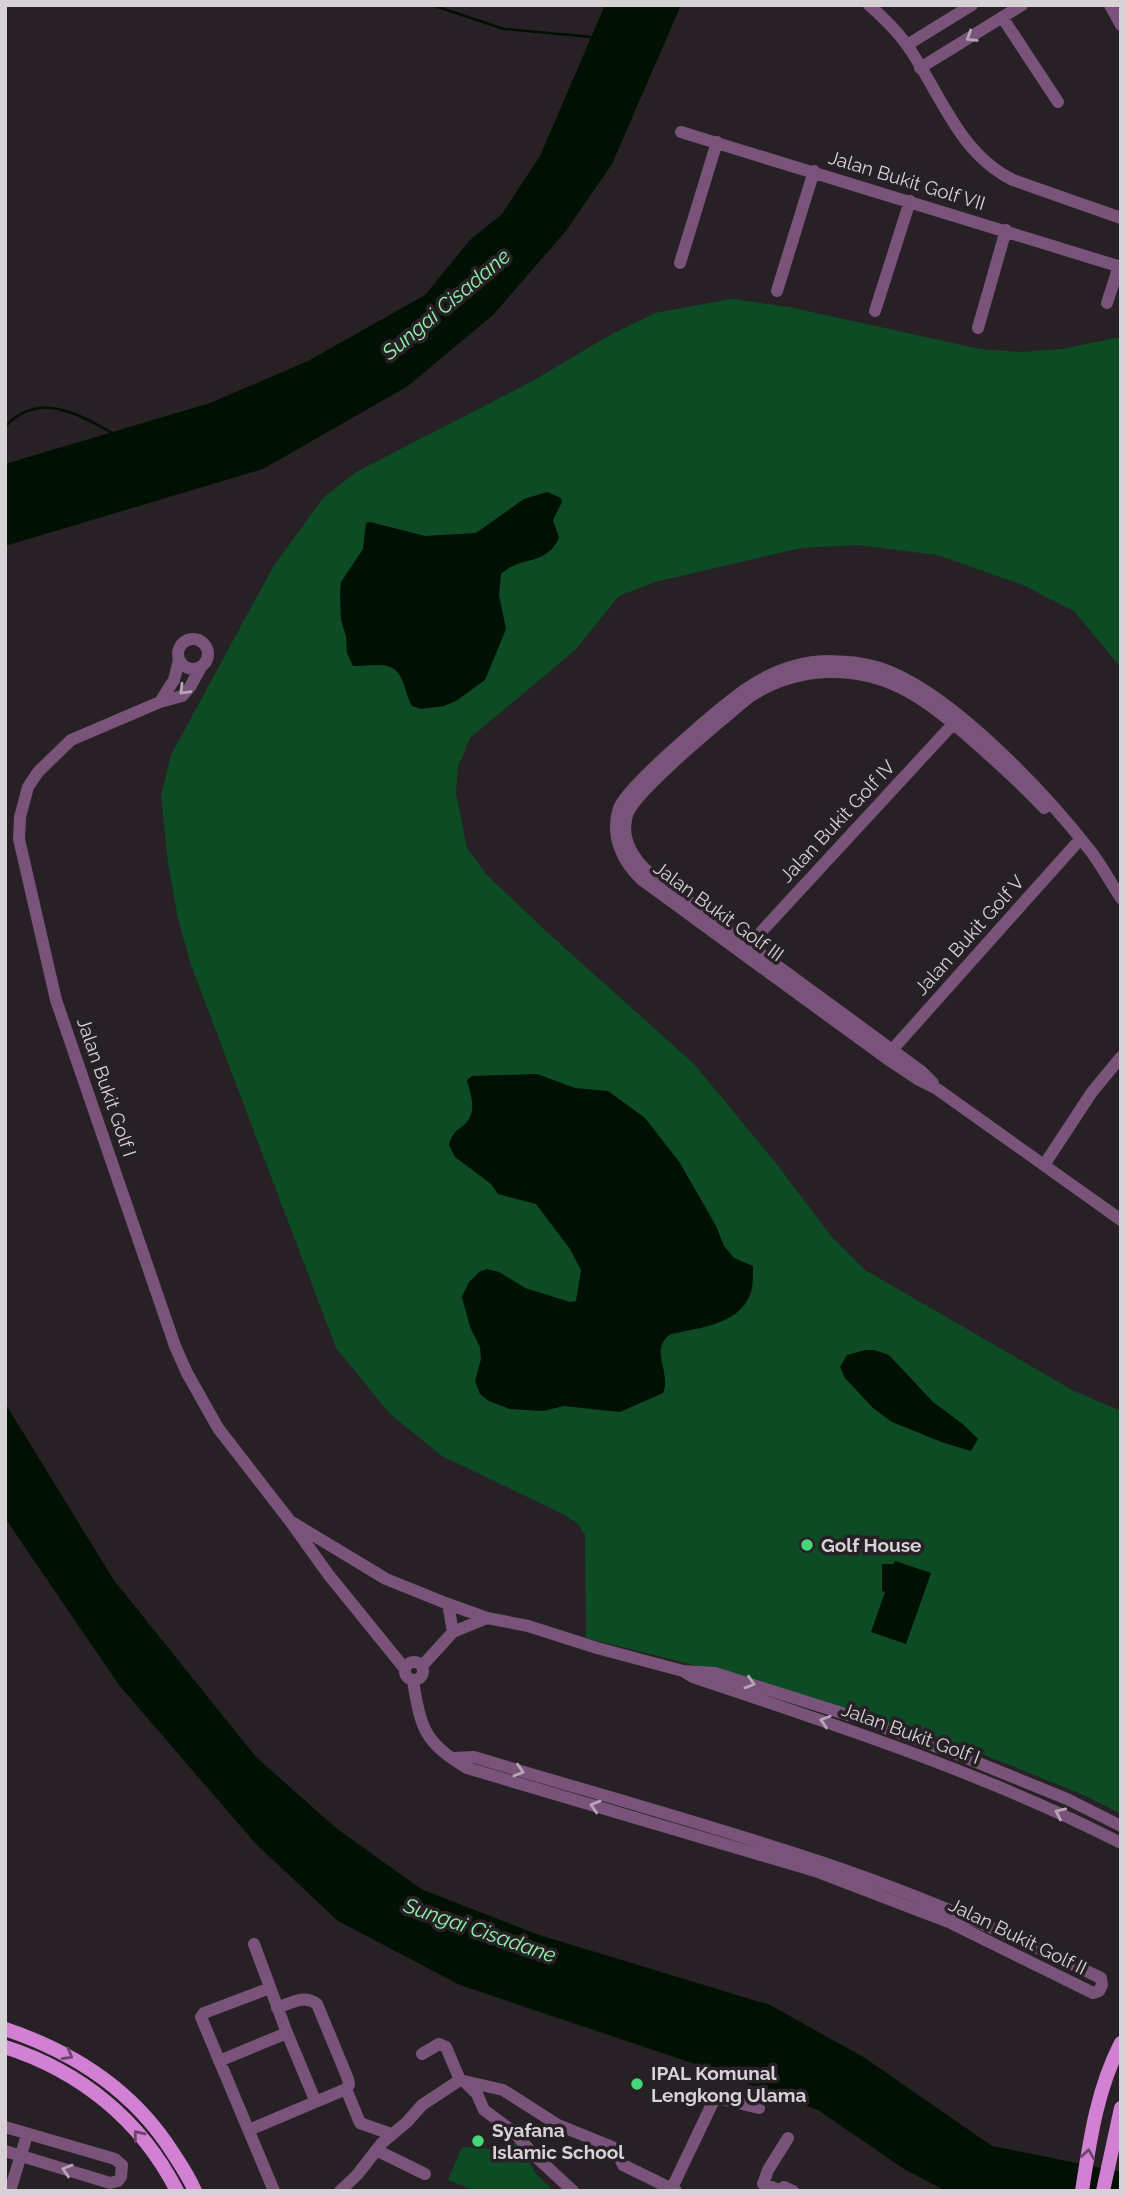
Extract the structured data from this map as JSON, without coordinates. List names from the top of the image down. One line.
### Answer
{"streets":{"street":["Jalan Bukit Golf VII","Jalan Bukit Golf IV","Jalan Bukit Golf III","Jalan Bukit Golf V","Jalan Bukit Golf I","Jalan Bukit Golf II"]},"crossings":[["Jalan Bukit Golf IV","Jalan Bukit Golf III"],["Jalan Bukit Golf III","Jalan Bukit Golf V"],["Jalan Bukit Golf I","Jalan Bukit Golf II"]],"water":["Sungai Cisadane"],"places":["Golf House","IPAL Komunal Lengkong Ulama","Syafana Islamic School"]}
